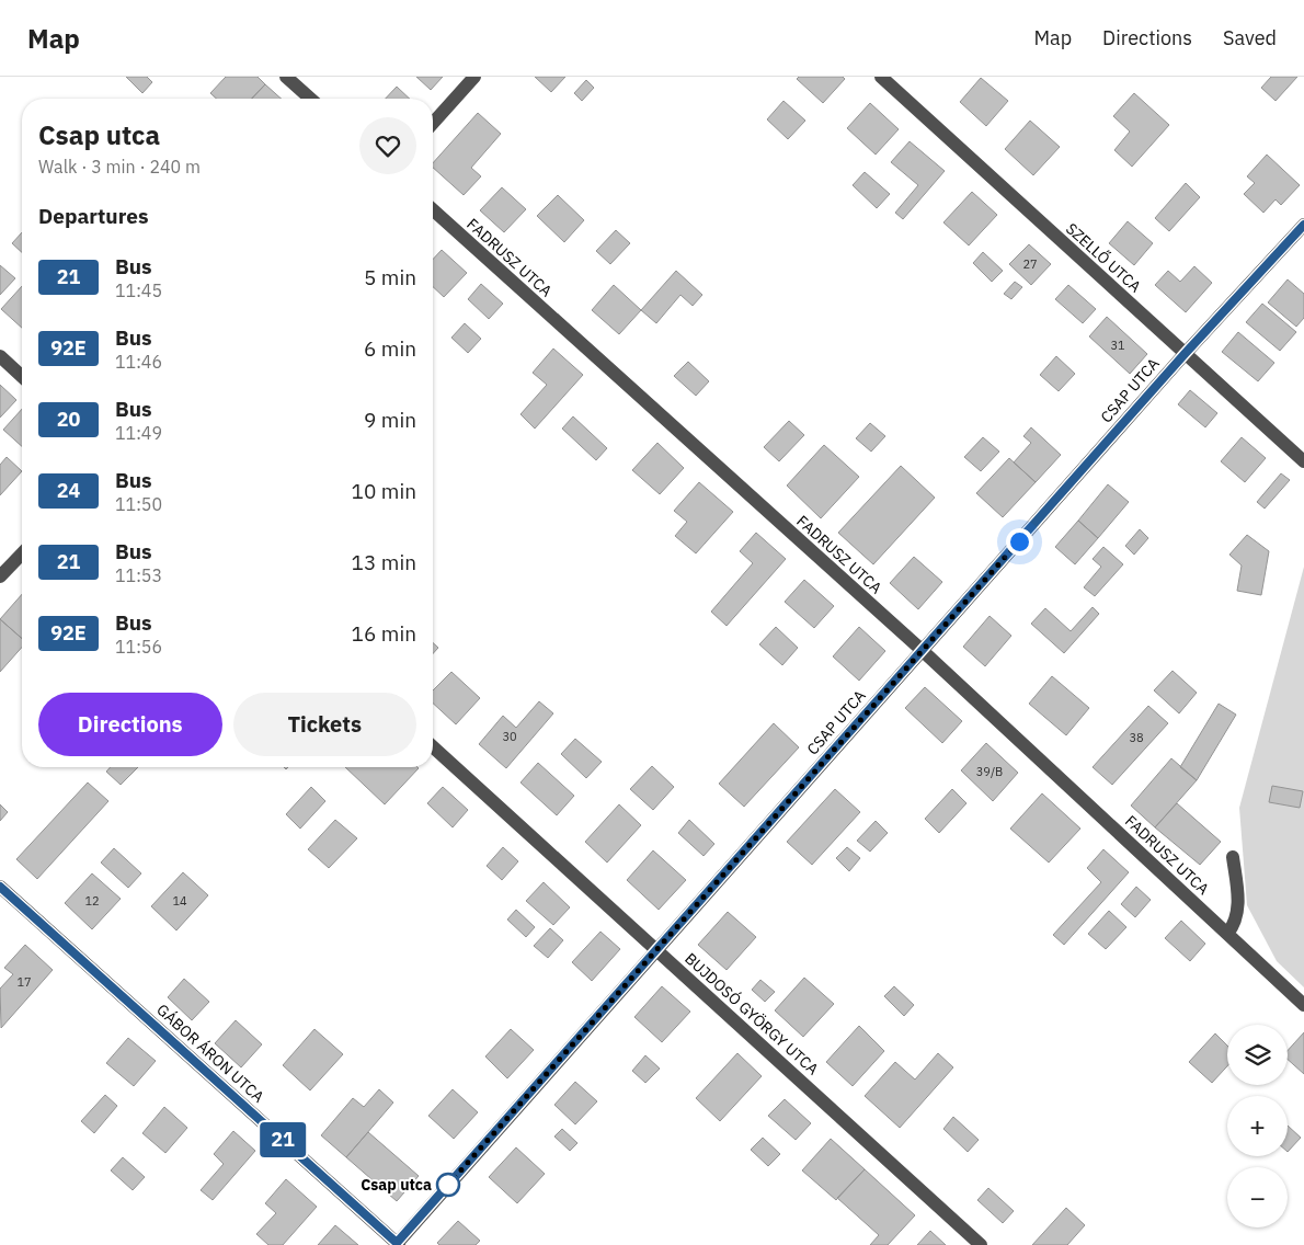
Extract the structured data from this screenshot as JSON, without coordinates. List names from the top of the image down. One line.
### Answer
{"streets":{"street":["FADRUSZ UTCA","SZELLŐ UTCA","CSAP UTCA","BUJDOSÓ GYÖRGY UTCA","GÁBOR ÁRON UTCA"]},"crossings":[["FADRUSZ UTCA","CSAP UTCA"],["SZELLŐ UTCA","CSAP UTCA"],["CSAP UTCA","BUJDOSÓ GYÖRGY UTCA"],["CSAP UTCA","GÁBOR ÁRON UTCA"]],"places":["Csap utca"],"lines":["bus line 21"],"house_numbers":["27","31","30","38","39/B","12","14","17"],"page":{"header":"Map","nav":["Map","Directions","Saved"],"on_map":"21","heading":[["Csap utca","Walk · 3 min · 240 m"],"Departures"],"list":[{"mark":"21","name":"Bus","note":"11:45","value":"5 min"},{"mark":"92E","name":"Bus","note":"11:46","value":"6 min"},{"mark":"20","name":"Bus","note":"11:49","value":"9 min"},{"mark":"24","name":"Bus","note":"11:50","value":"10 min"},{"mark":"21","name":"Bus","note":"11:53","value":"13 min"},{"mark":"92E","name":"Bus","note":"11:56","value":"16 min"}],"buttons":["Directions","Tickets"],"map_buttons":["+","−"]}}
